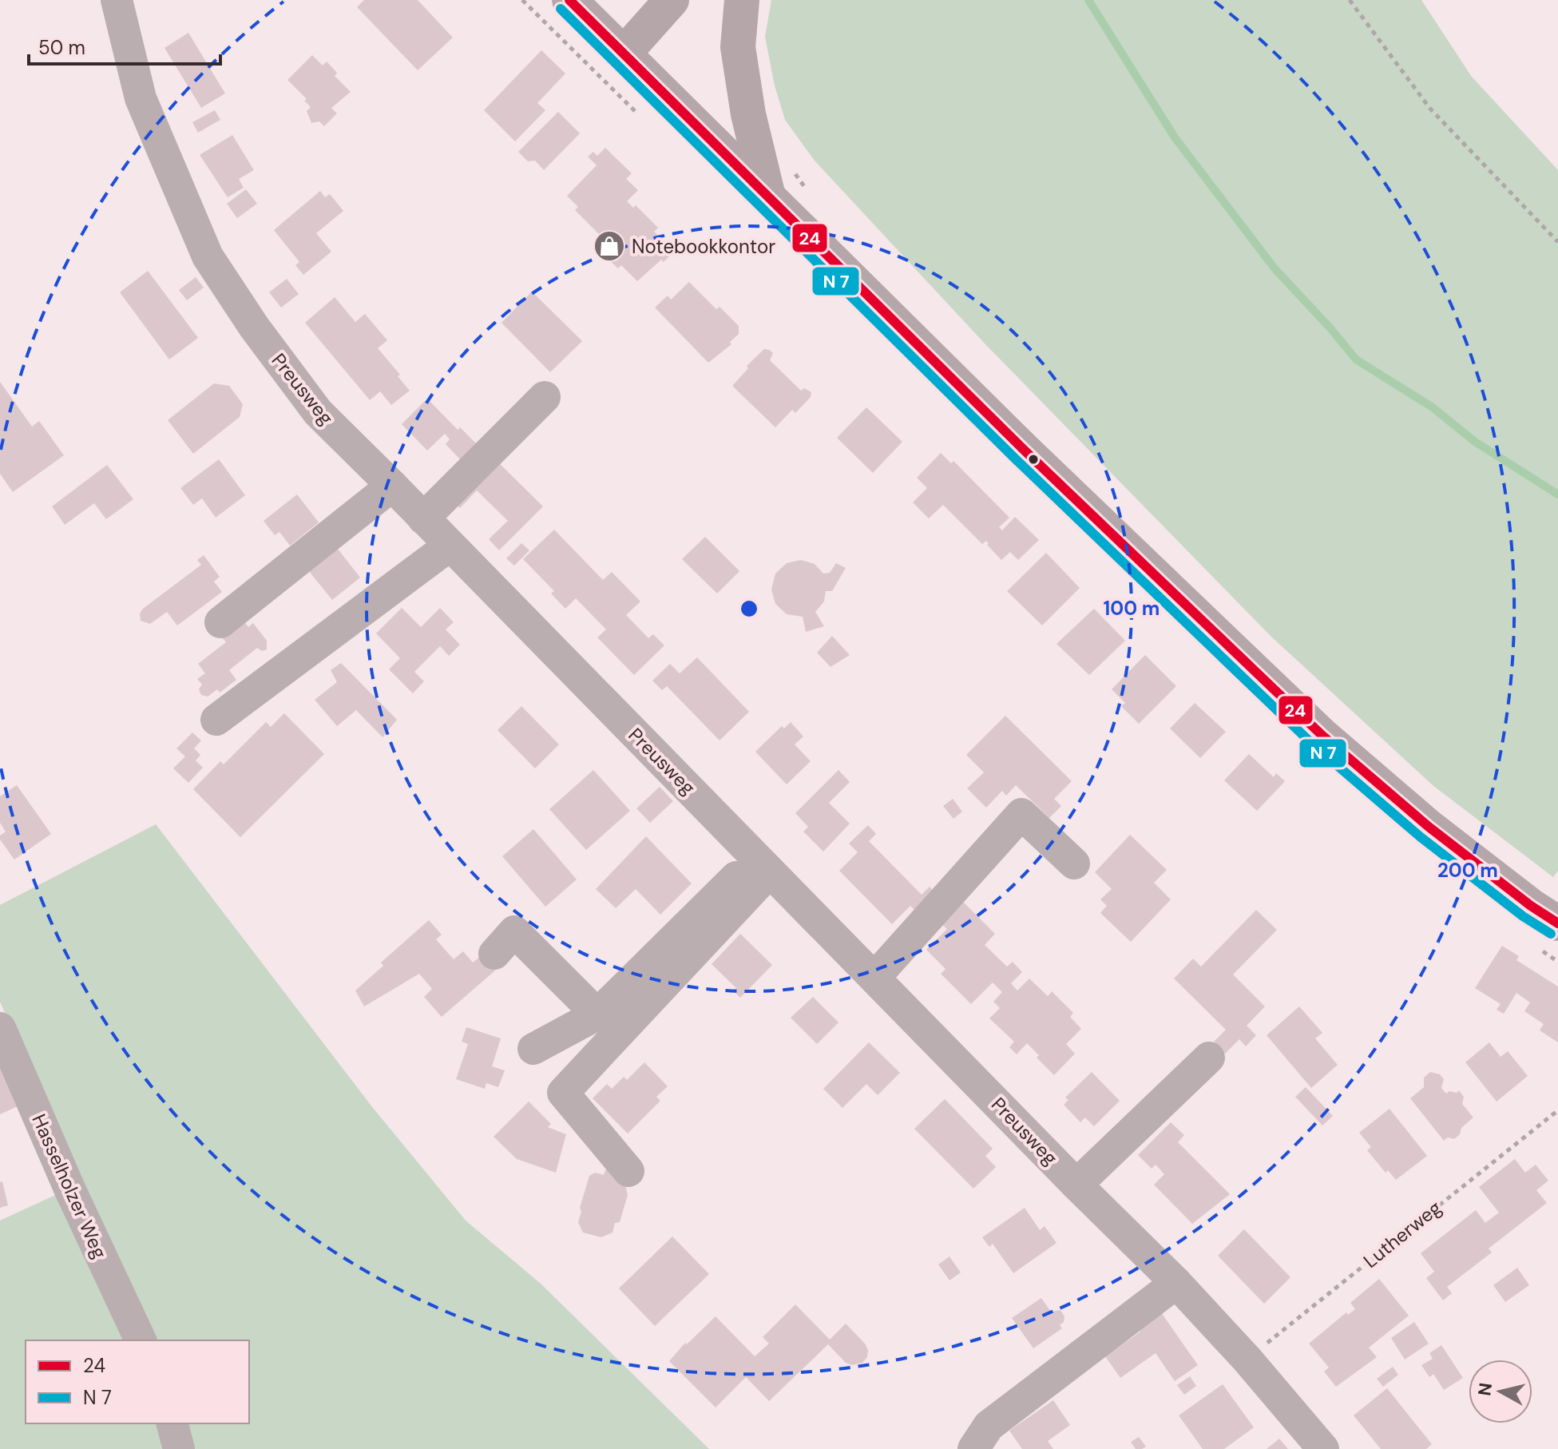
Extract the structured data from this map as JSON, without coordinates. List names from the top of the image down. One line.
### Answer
{"streets":{"street":["Preusweg","Hasselholzer Weg"],"path":["Lutherweg"]},"crossings":[["Preusweg","Lutherweg"]],"places":{"shop":["Notebookkontor"]},"lines":["transit line 24"],"legend":["24","N 7"],"scale_bar":"50 m","north":"left","rings":["100 m","200 m"]}
